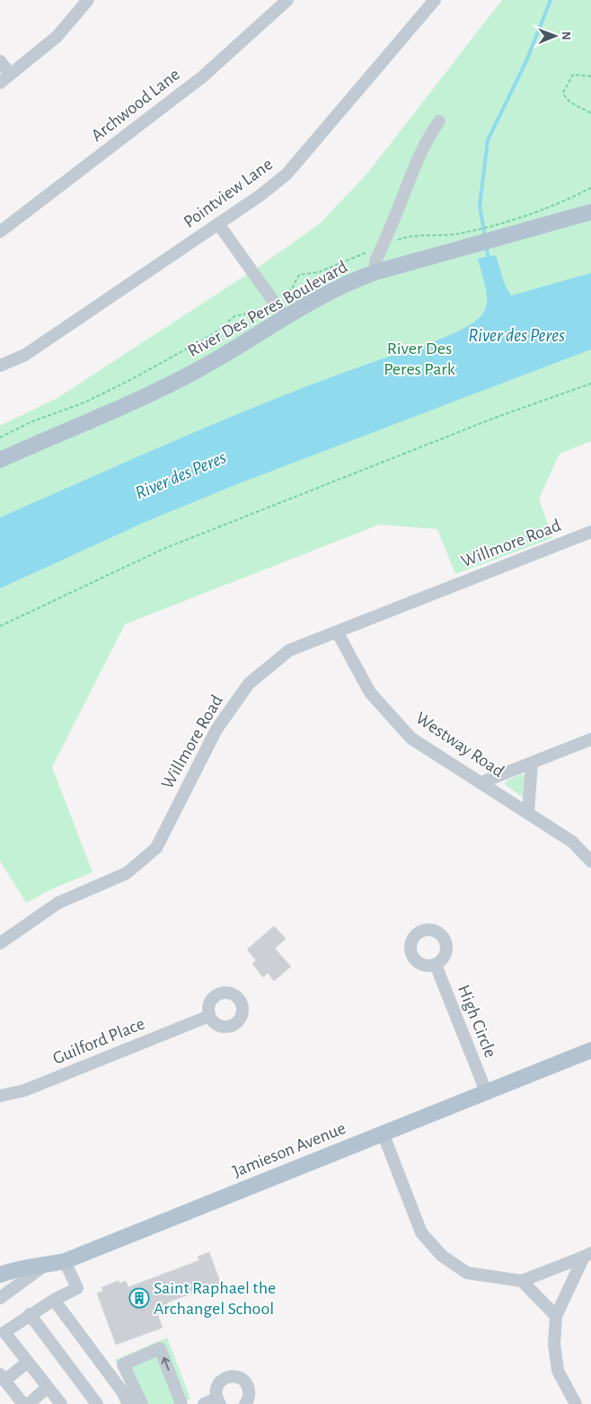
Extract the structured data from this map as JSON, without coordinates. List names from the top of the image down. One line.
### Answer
{"streets":{"main road":["River Des Peres Boulevard","Jamieson Avenue"],"street":["Archwood Lane","Pointview Lane","Willmore Road","Westway Road","High Circle","Guilford Place"]},"crossings":[["Willmore Road","Westway Road"],["High Circle","Jamieson Avenue"]],"water":["River des Peres"],"parks":["River Des Peres Park"],"places":{"building":["Saint Raphael the Archangel School"]},"north":"right"}
